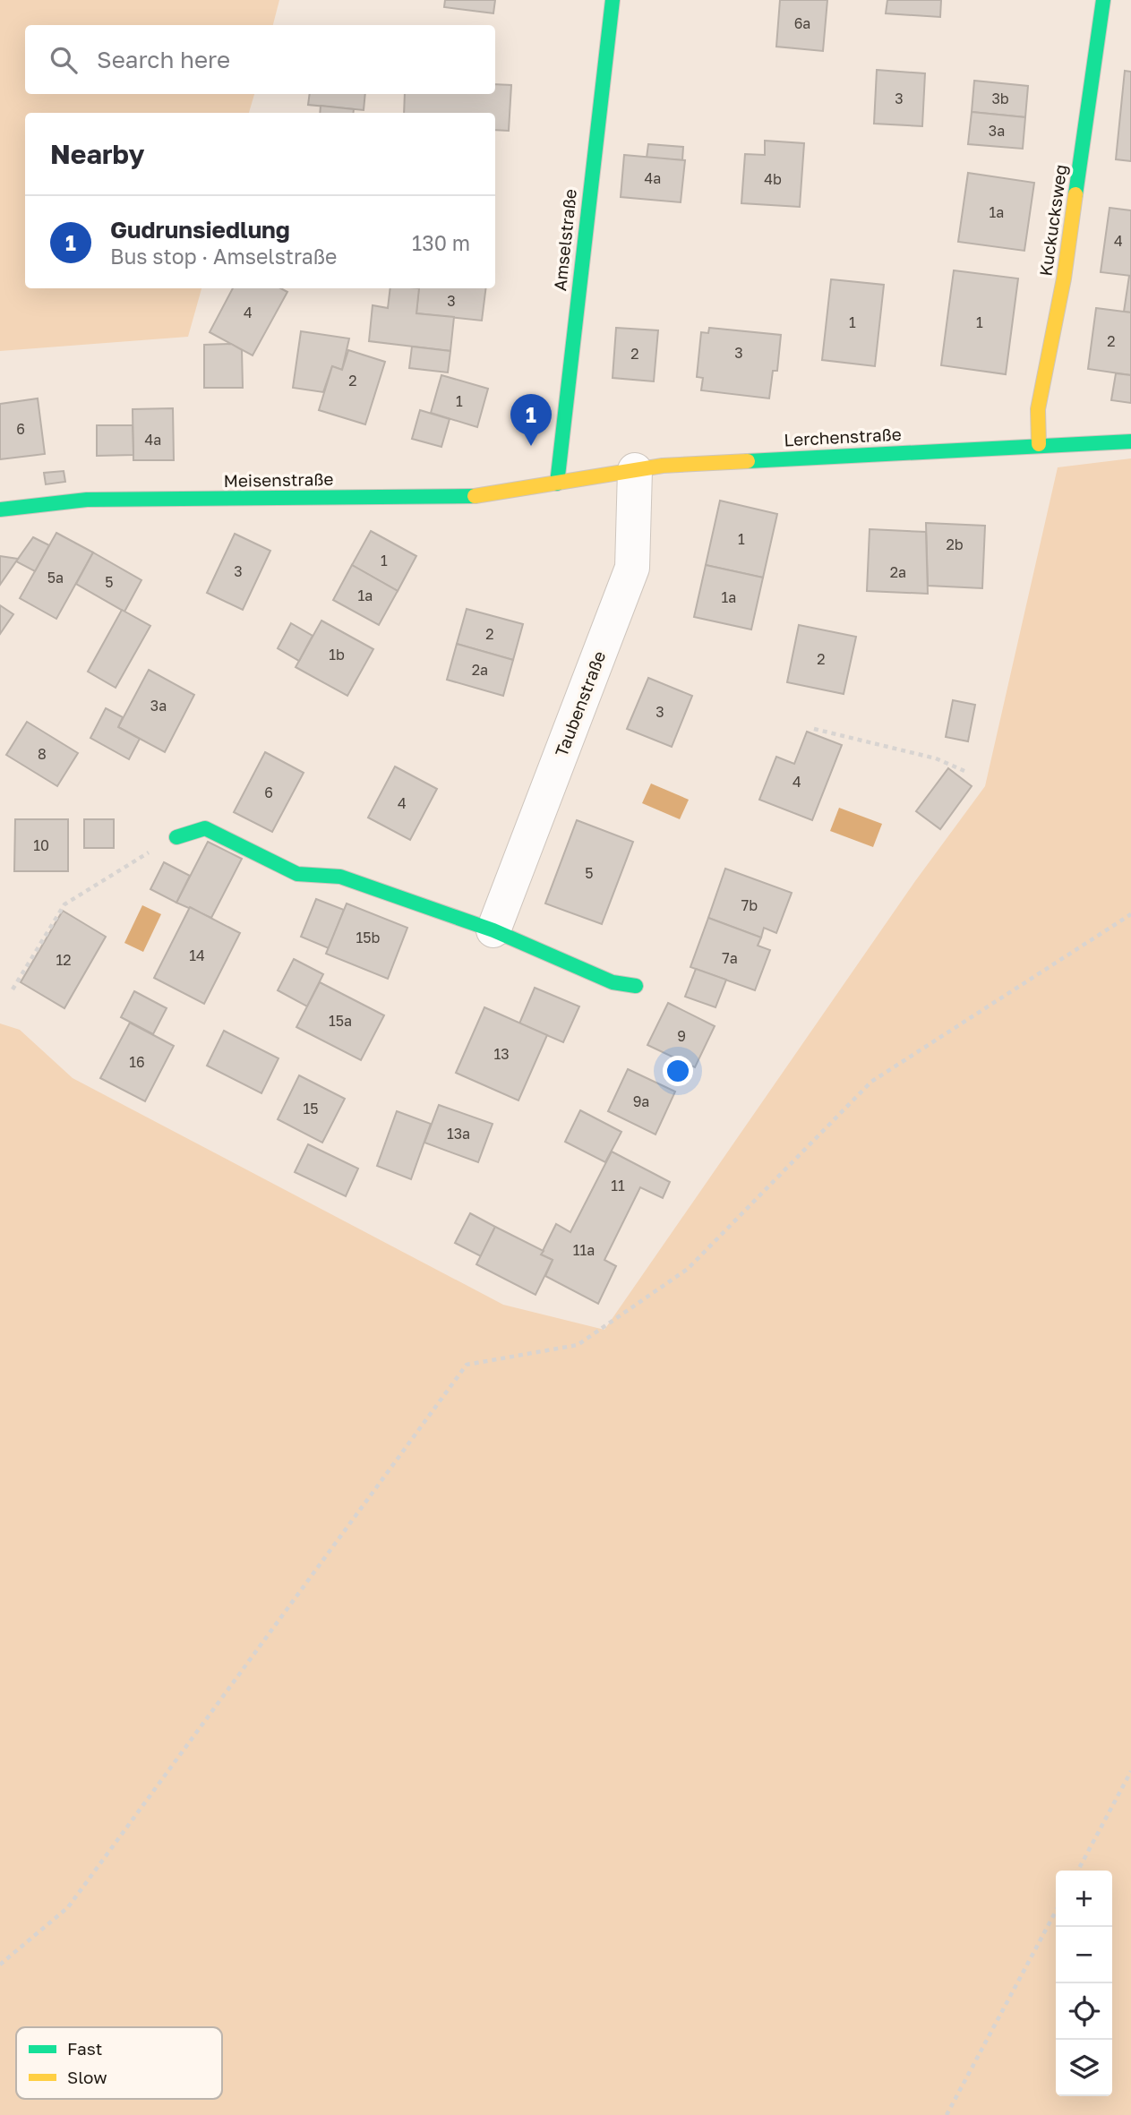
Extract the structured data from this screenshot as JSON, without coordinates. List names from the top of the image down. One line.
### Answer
{"streets":{"street":["Kuckucksweg","Amselstraße","Lerchenstraße","Meisenstraße","Taubenstraße"]},"crossings":[["Kuckucksweg","Lerchenstraße"],["Amselstraße","Lerchenstraße"],["Amselstraße","Meisenstraße"],["Lerchenstraße","Meisenstraße"],["Lerchenstraße","Taubenstraße"]],"house_numbers":["6a","3","3b","3a","4a","4b","1a","4","3","4","1","1","2","3","2","2","1","6","4a","1","2b","1","3","2a","5a","5","1a","1a","2","1b","2","2a","3a","3","8","4","6","4","10","5","7b","15b","14","7a","12","15a","9","13","16","9a","15","13a","11","11a"],"legend":["Fast","Slow"],"page":{"search":"Search here","heading":"Nearby","list":[{"mark":"1","name":"Gudrunsiedlung","note":"Bus stop · Amselstraße","value":"130 m"}],"pins":"1","map_buttons":["+","−"]}}
